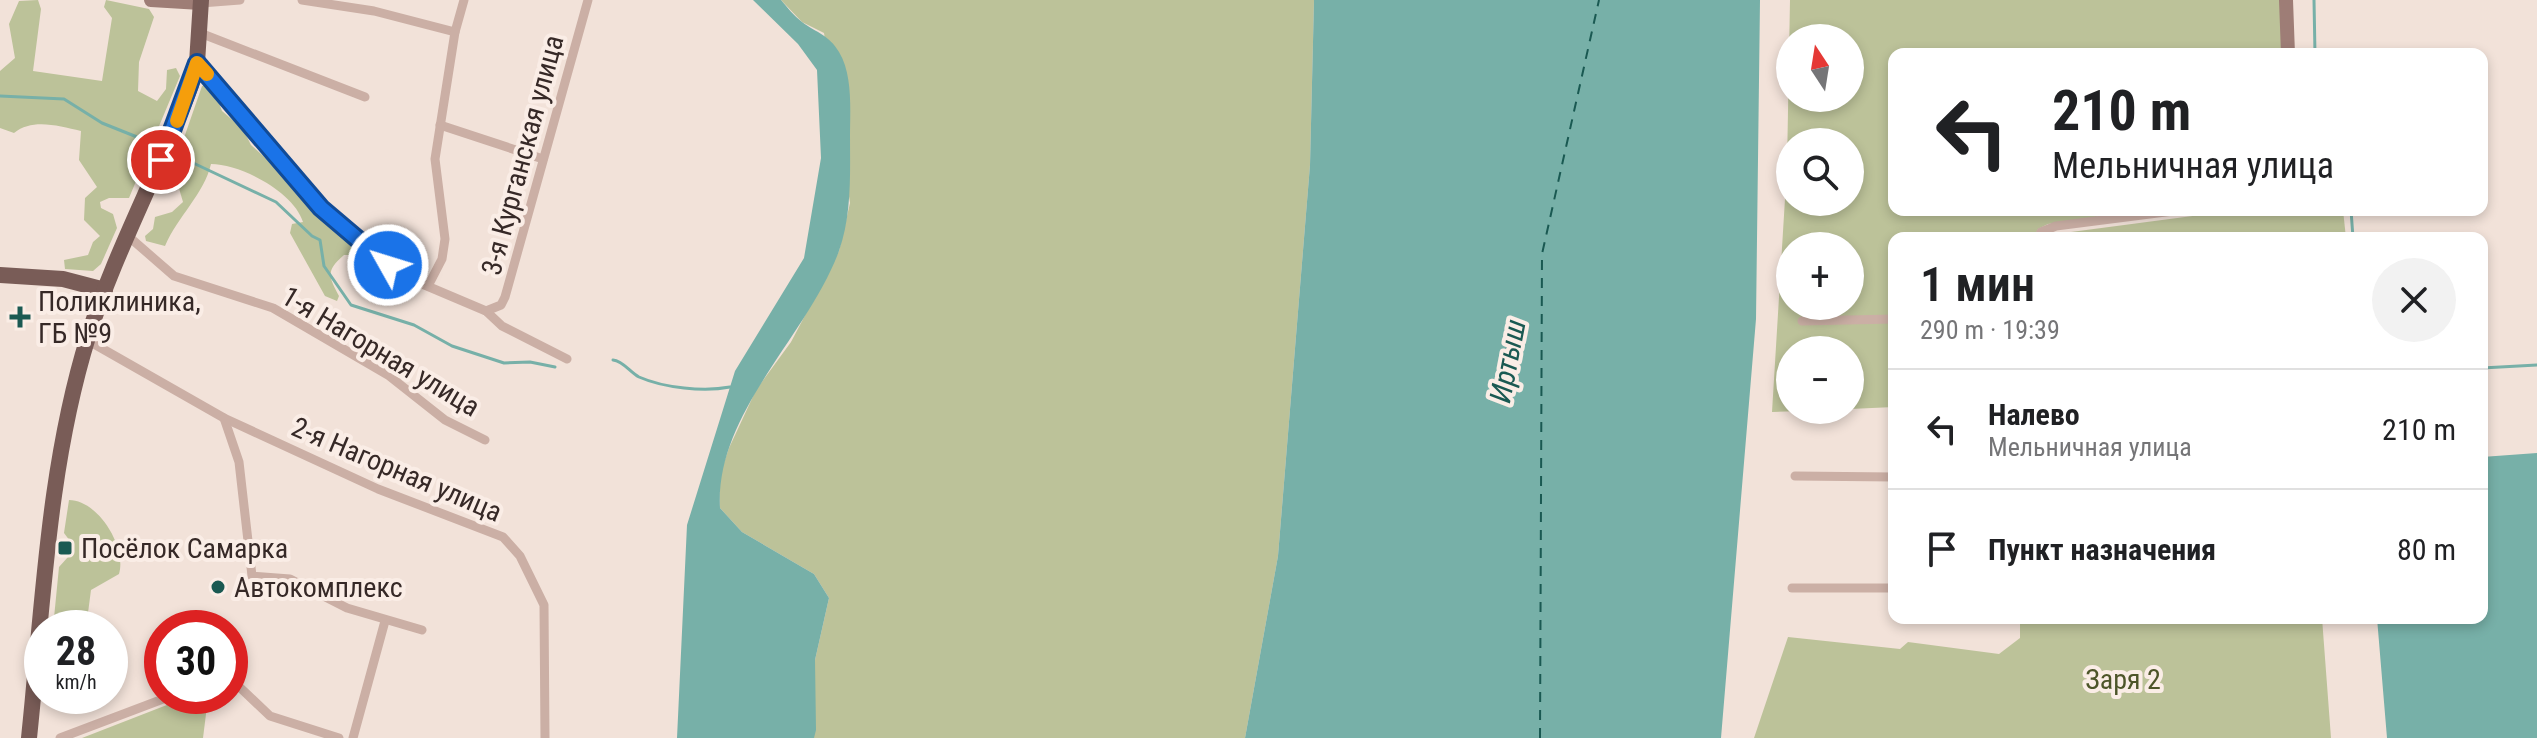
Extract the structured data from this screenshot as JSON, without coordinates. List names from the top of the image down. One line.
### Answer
{"streets":{"street":["3-я Курганская улица","1-я Нагорная улица","2-я Нагорная улица"]},"water":["Иртыш"],"parks":["Заря 2"],"places":{"health":["Поликлиника, ГБ №9"],"transit":["Посёлок Самарка"],"other":["Автокомплекс"]},"north":"top","page":{"map_buttons":["+","−"],"turn":["210 m","Мельничная улица"],"heading":["1 мин","290 m · 19:39"],"list":[{"name":"Налево","note":"Мельничная улица","value":"210 m"},{"name":"Пункт назначения","value":"80 m"}],"speed":"28 km/h","limit":"30"}}
